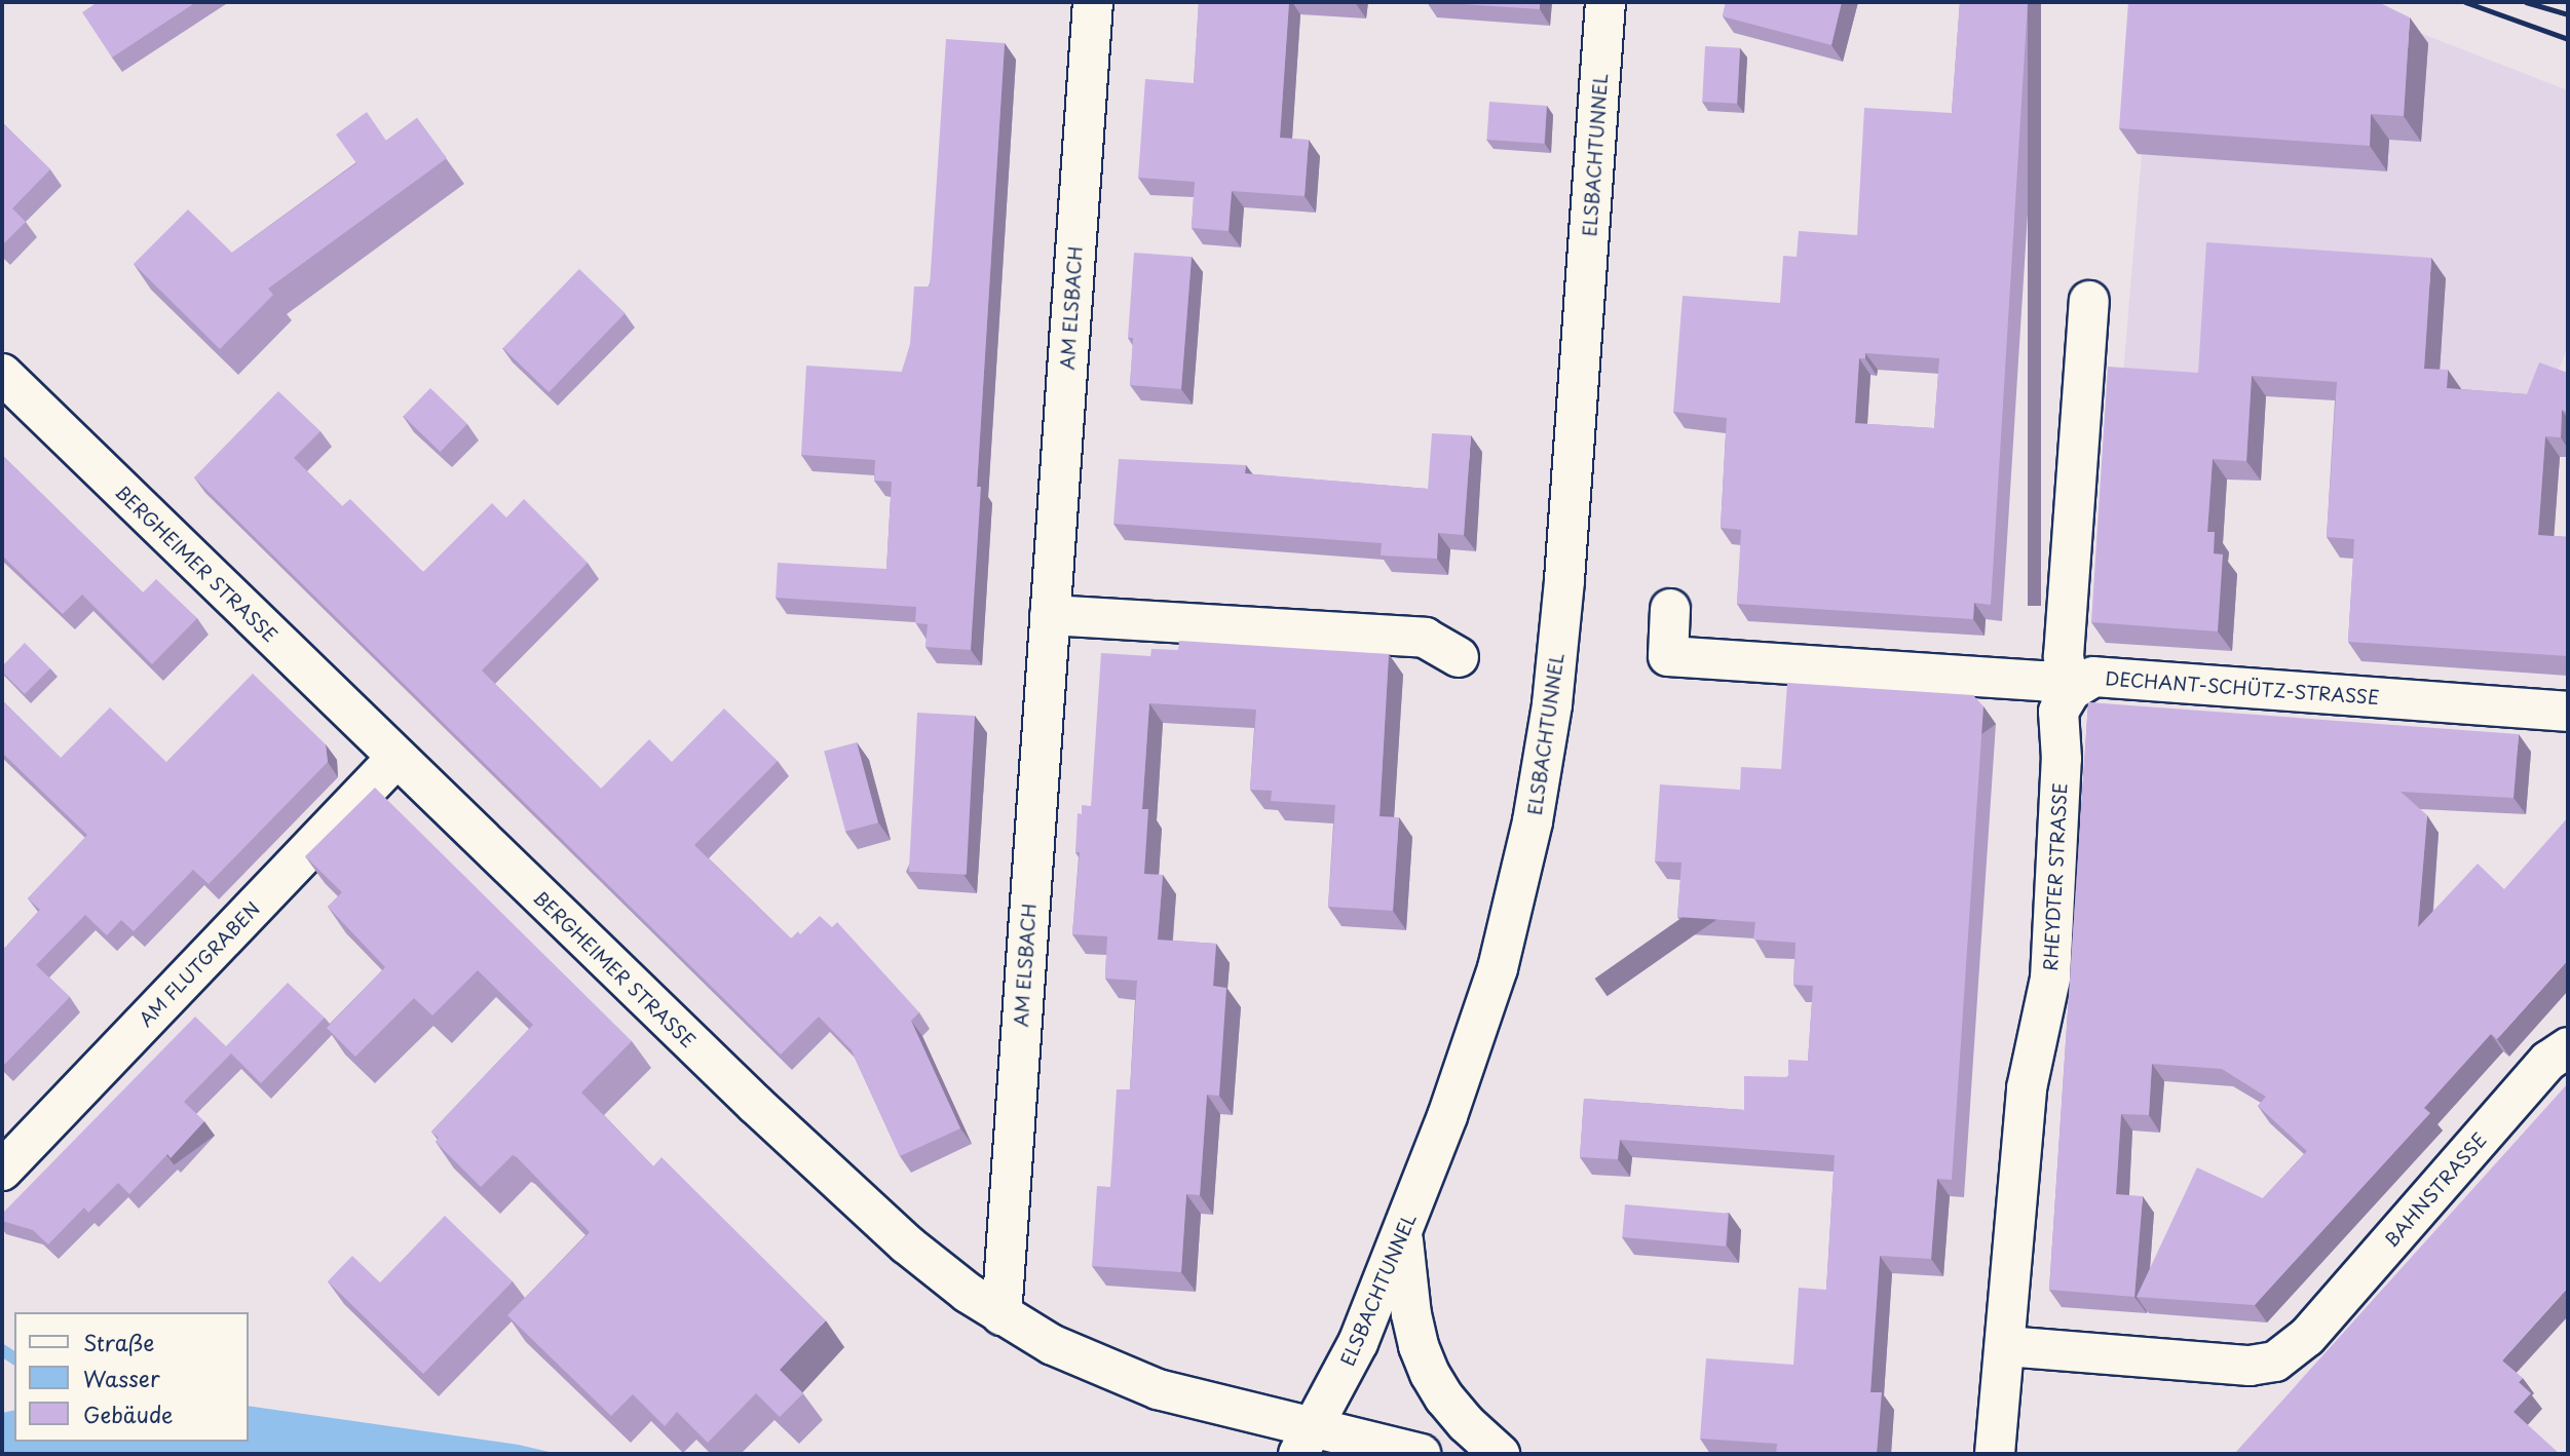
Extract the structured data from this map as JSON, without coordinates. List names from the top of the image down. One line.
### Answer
{"streets":{"street":["ELSBACHTUNNEL","AM ELSBACH","BERGHEIMER STRASSE","DECHANT-SCHÜTZ-STRASSE","RHEYDTER STRASSE","AM FLUTGRABEN","BAHNSTRASSE"]},"crossings":[["ELSBACHTUNNEL","BERGHEIMER STRASSE"],["AM ELSBACH","BERGHEIMER STRASSE"],["BERGHEIMER STRASSE","AM FLUTGRABEN"],["DECHANT-SCHÜTZ-STRASSE","RHEYDTER STRASSE"],["RHEYDTER STRASSE","BAHNSTRASSE"]],"legend":["Straße","Wasser","Gebäude"]}
